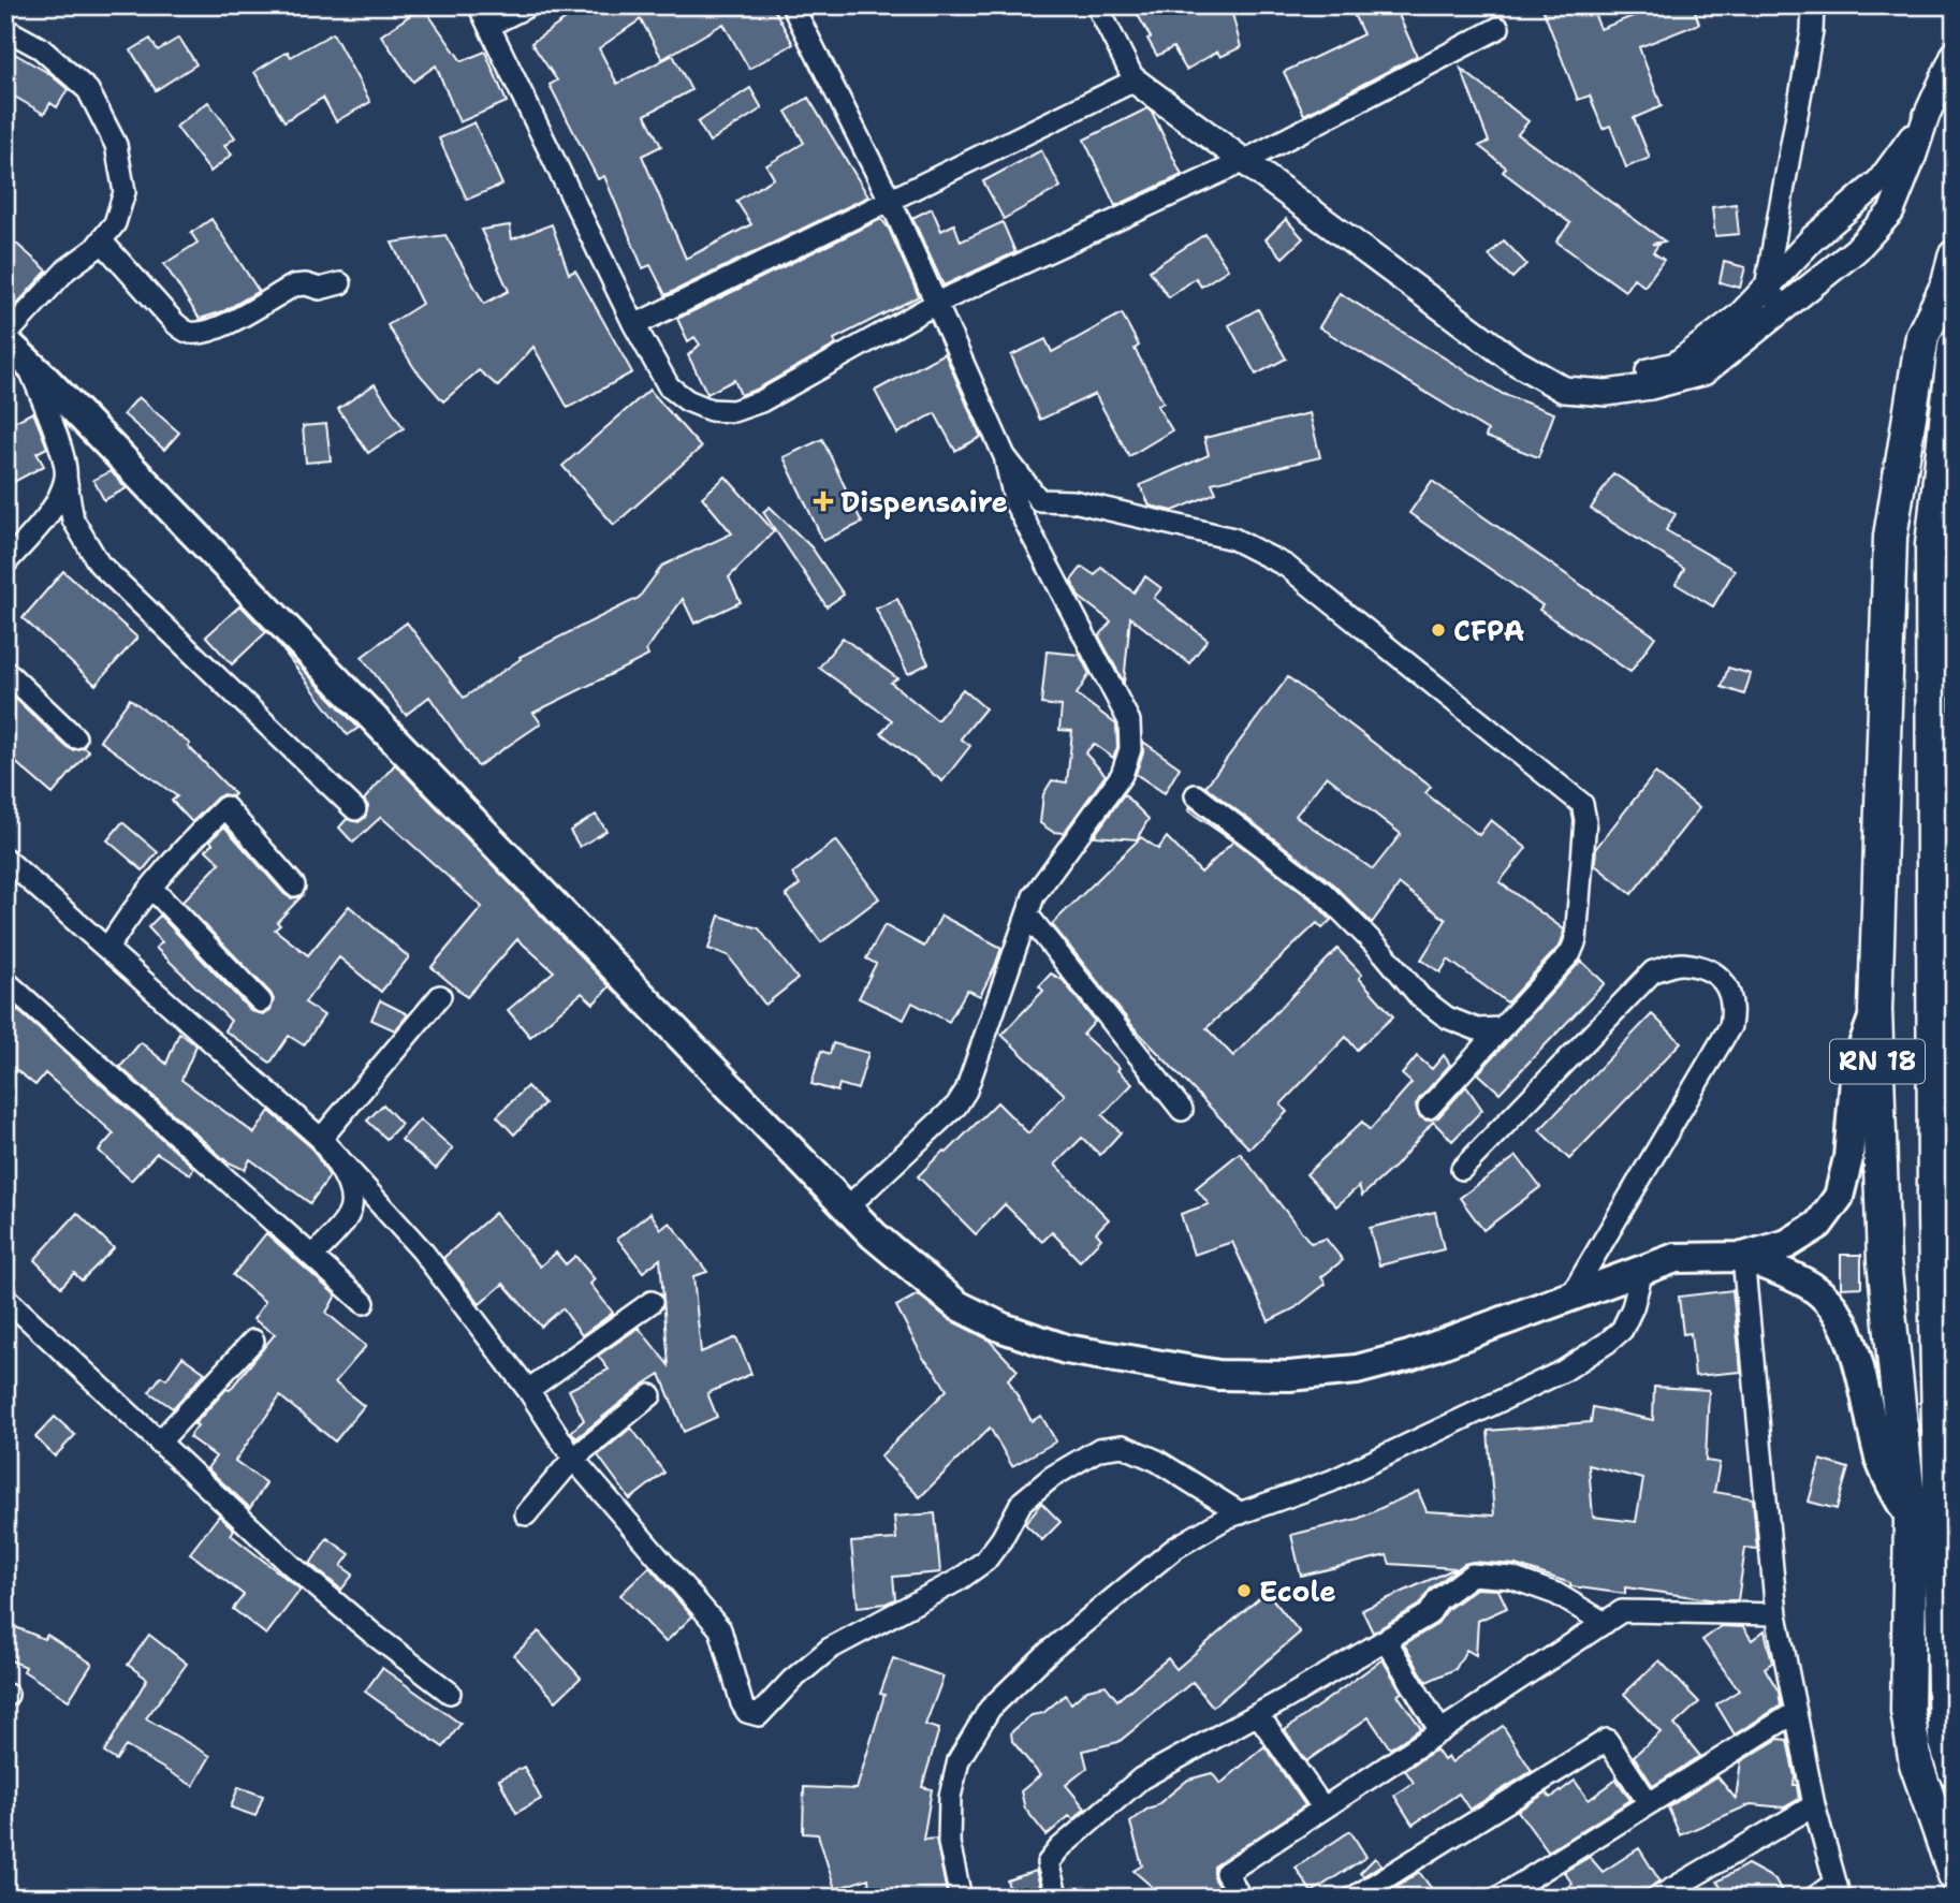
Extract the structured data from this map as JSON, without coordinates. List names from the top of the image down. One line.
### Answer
{"streets":{"main road":["RN 18"]},"places":{"health":["Dispensaire"],"other":["CFPA","Ecole"]}}
